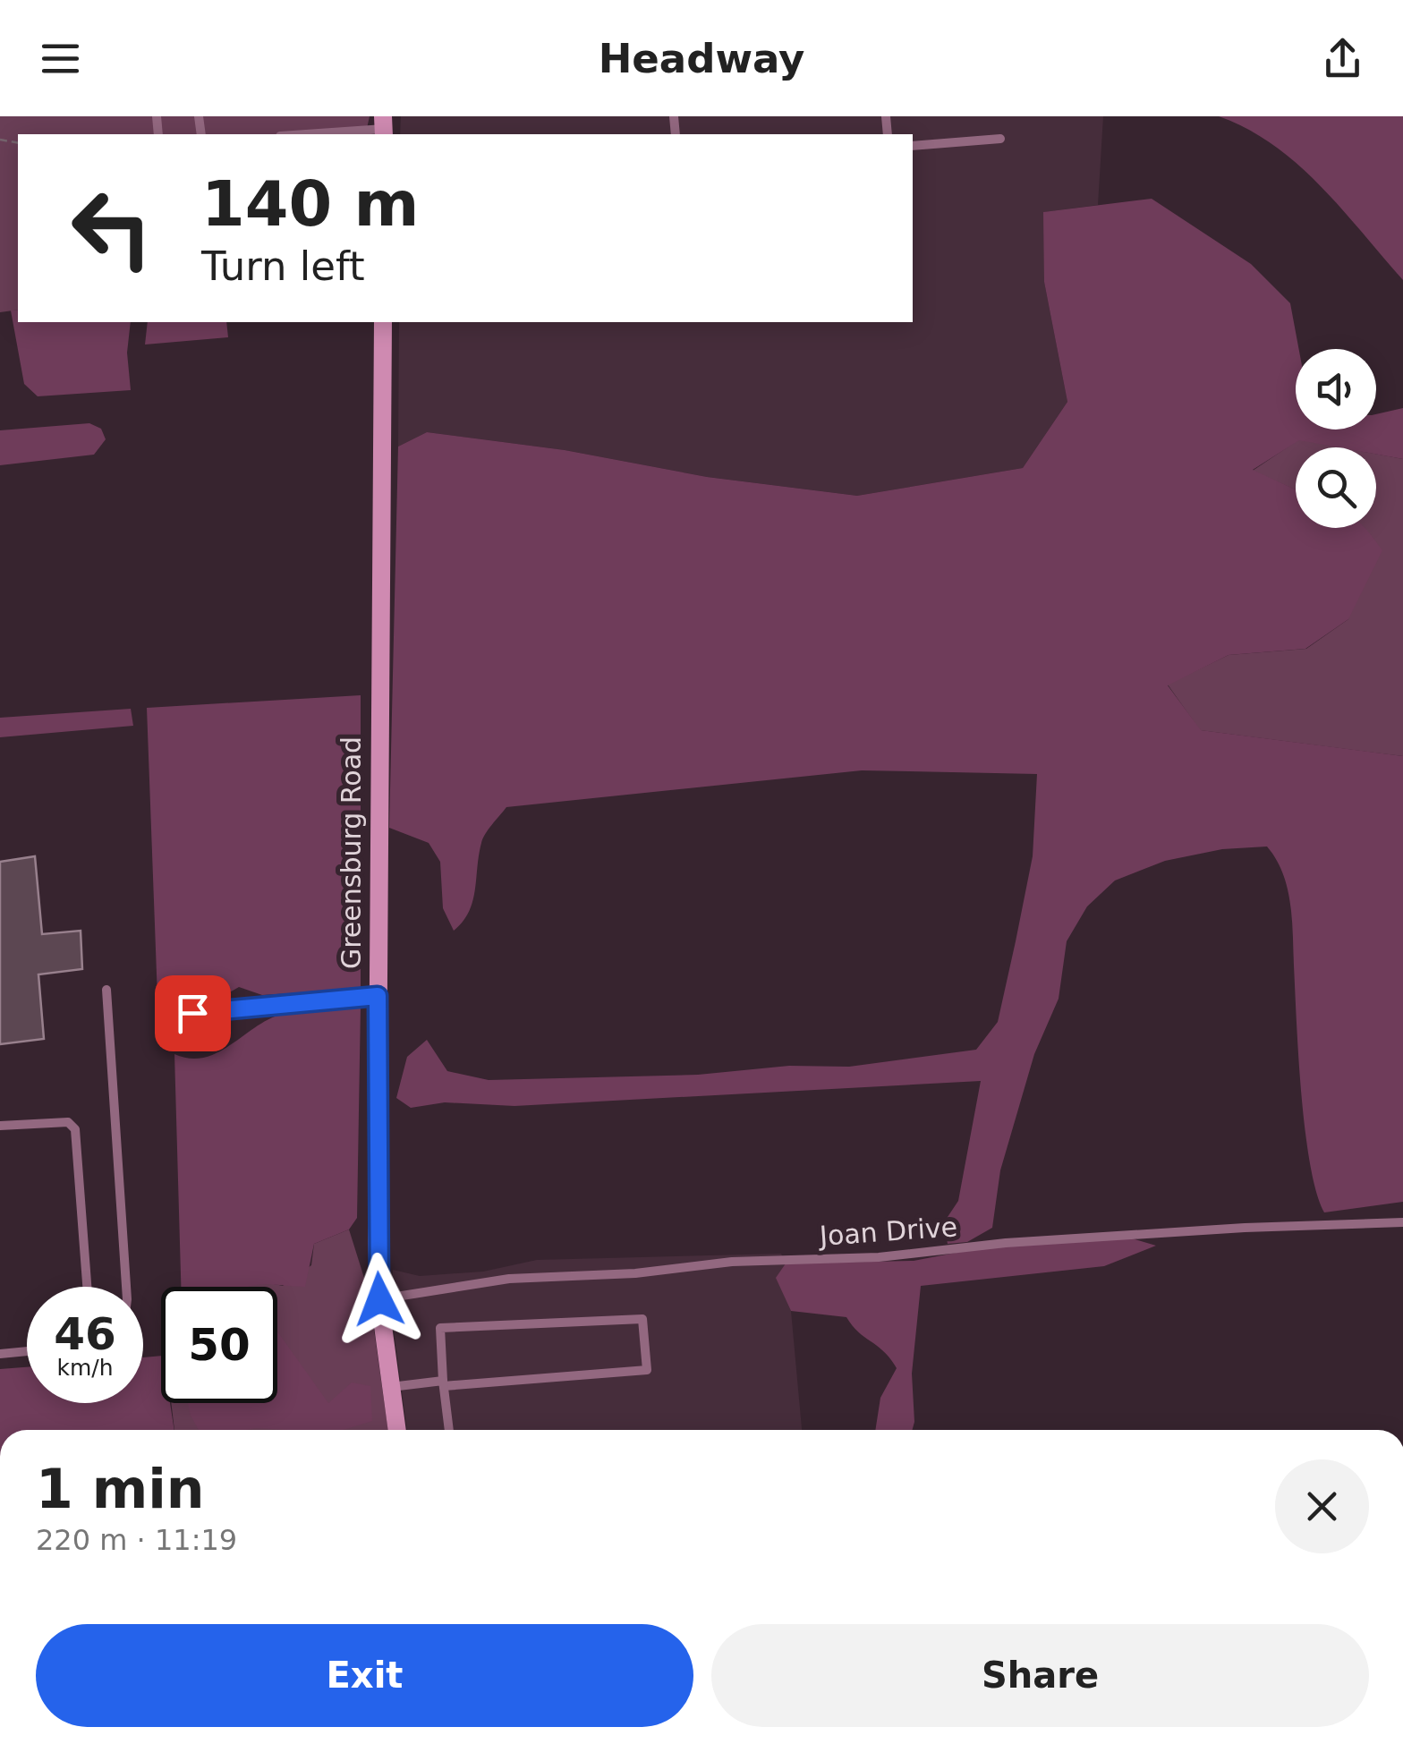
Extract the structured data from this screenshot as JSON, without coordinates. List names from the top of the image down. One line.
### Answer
{"streets":{"main road":["Greensburg Road"],"lane":["Joan Drive"]},"crossings":[["Greensburg Road","Joan Drive"]],"page":{"header":"Headway","turn":["140 m","Turn left"],"speed":"46 km/h","limit":"50","heading":["1 min","220 m · 11:19"],"buttons":["Exit","Share"]}}
